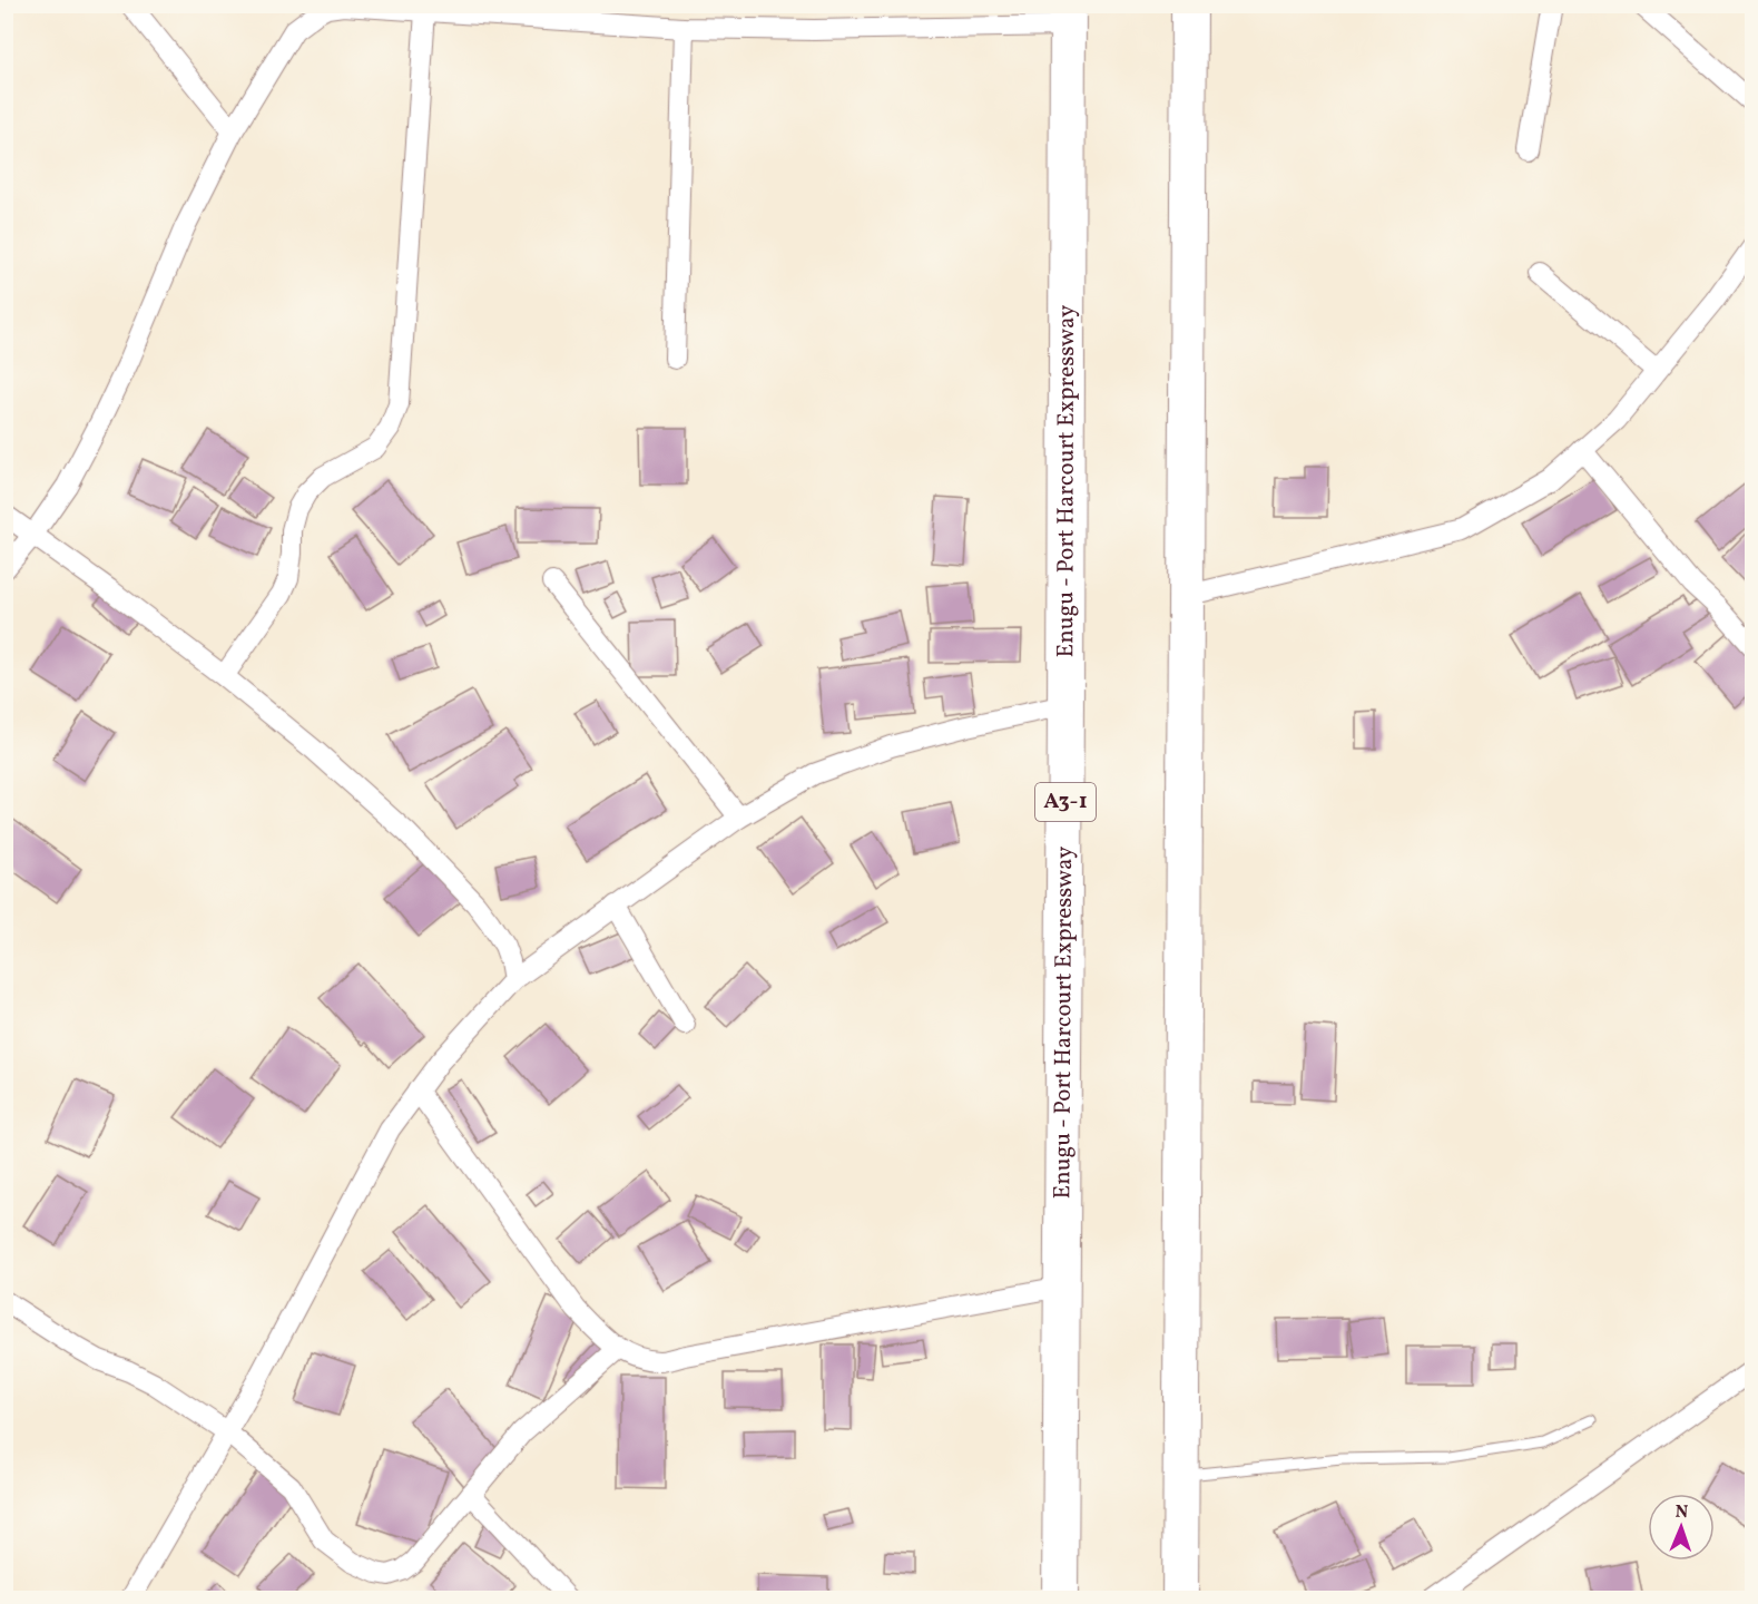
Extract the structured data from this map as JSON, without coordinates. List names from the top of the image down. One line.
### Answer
{"streets":{"highway":["Enugu - Port Harcourt Expressway","A3-1"]},"north":"top"}
